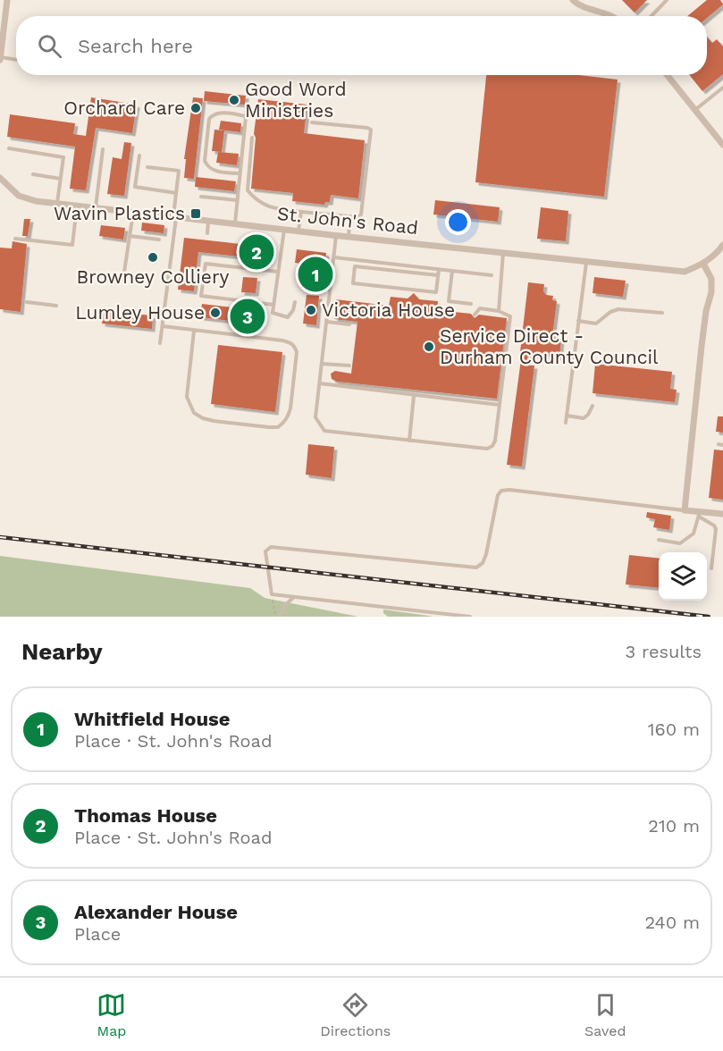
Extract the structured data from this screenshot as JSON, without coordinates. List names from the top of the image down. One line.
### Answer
{"streets":{"street":["St. John's Road"]},"places":{"other":["Good Word Ministries","Orchard Care","Browney Colliery","Victoria House","Lumley House","Service Direct - Durham County Council"],"transit":["Wavin Plastics"]},"page":{"search":"Search here","pins":["2","1","3"],"heading":["Nearby","3 results"],"list":[{"mark":"1","name":"Whitfield House","note":"Place · St. John's Road","value":"160 m"},{"mark":"2","name":"Thomas House","note":"Place · St. John's Road","value":"210 m"},{"mark":"3","name":"Alexander House","note":"Place","value":"240 m"}],"nav":["Map","Directions","Saved"]}}
